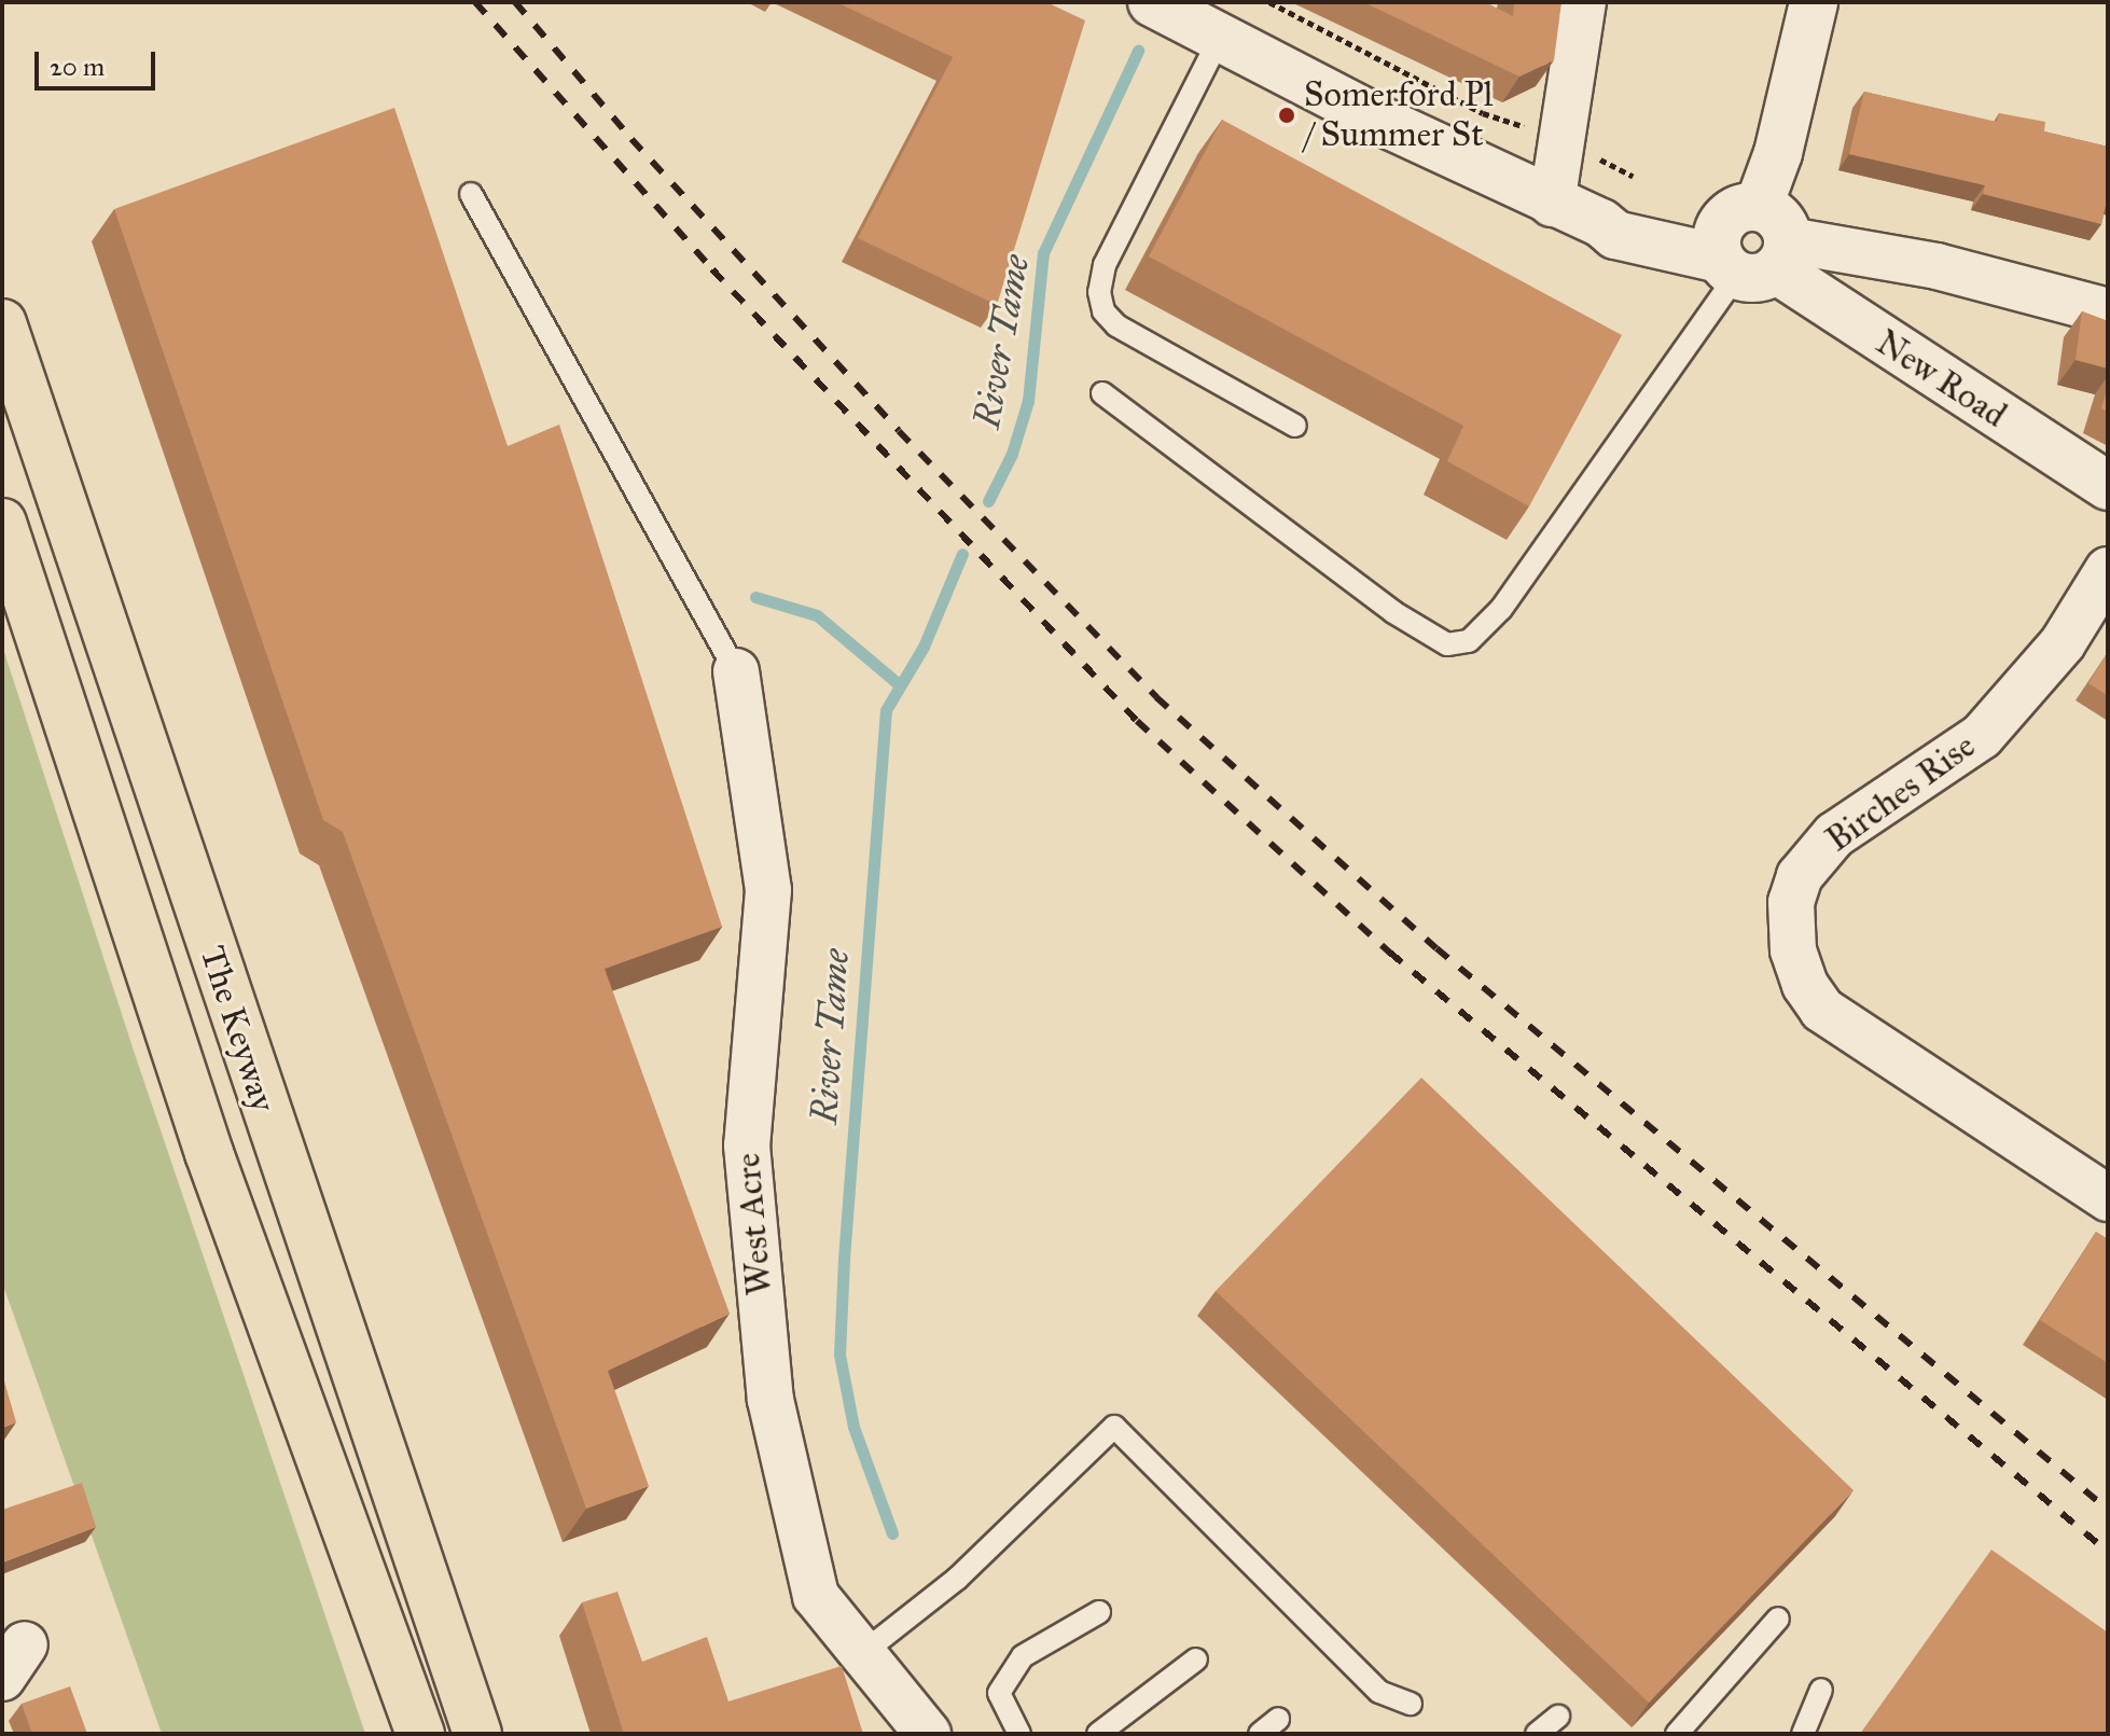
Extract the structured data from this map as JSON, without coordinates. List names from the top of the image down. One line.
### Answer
{"streets":{"highway":["The Keyway"],"main road":["New Road"],"street":["Birches Rise","West Acre"]},"water":["River Tame"],"places":["Somerford Pl / Summer St"],"scale_bar":"20 m"}
